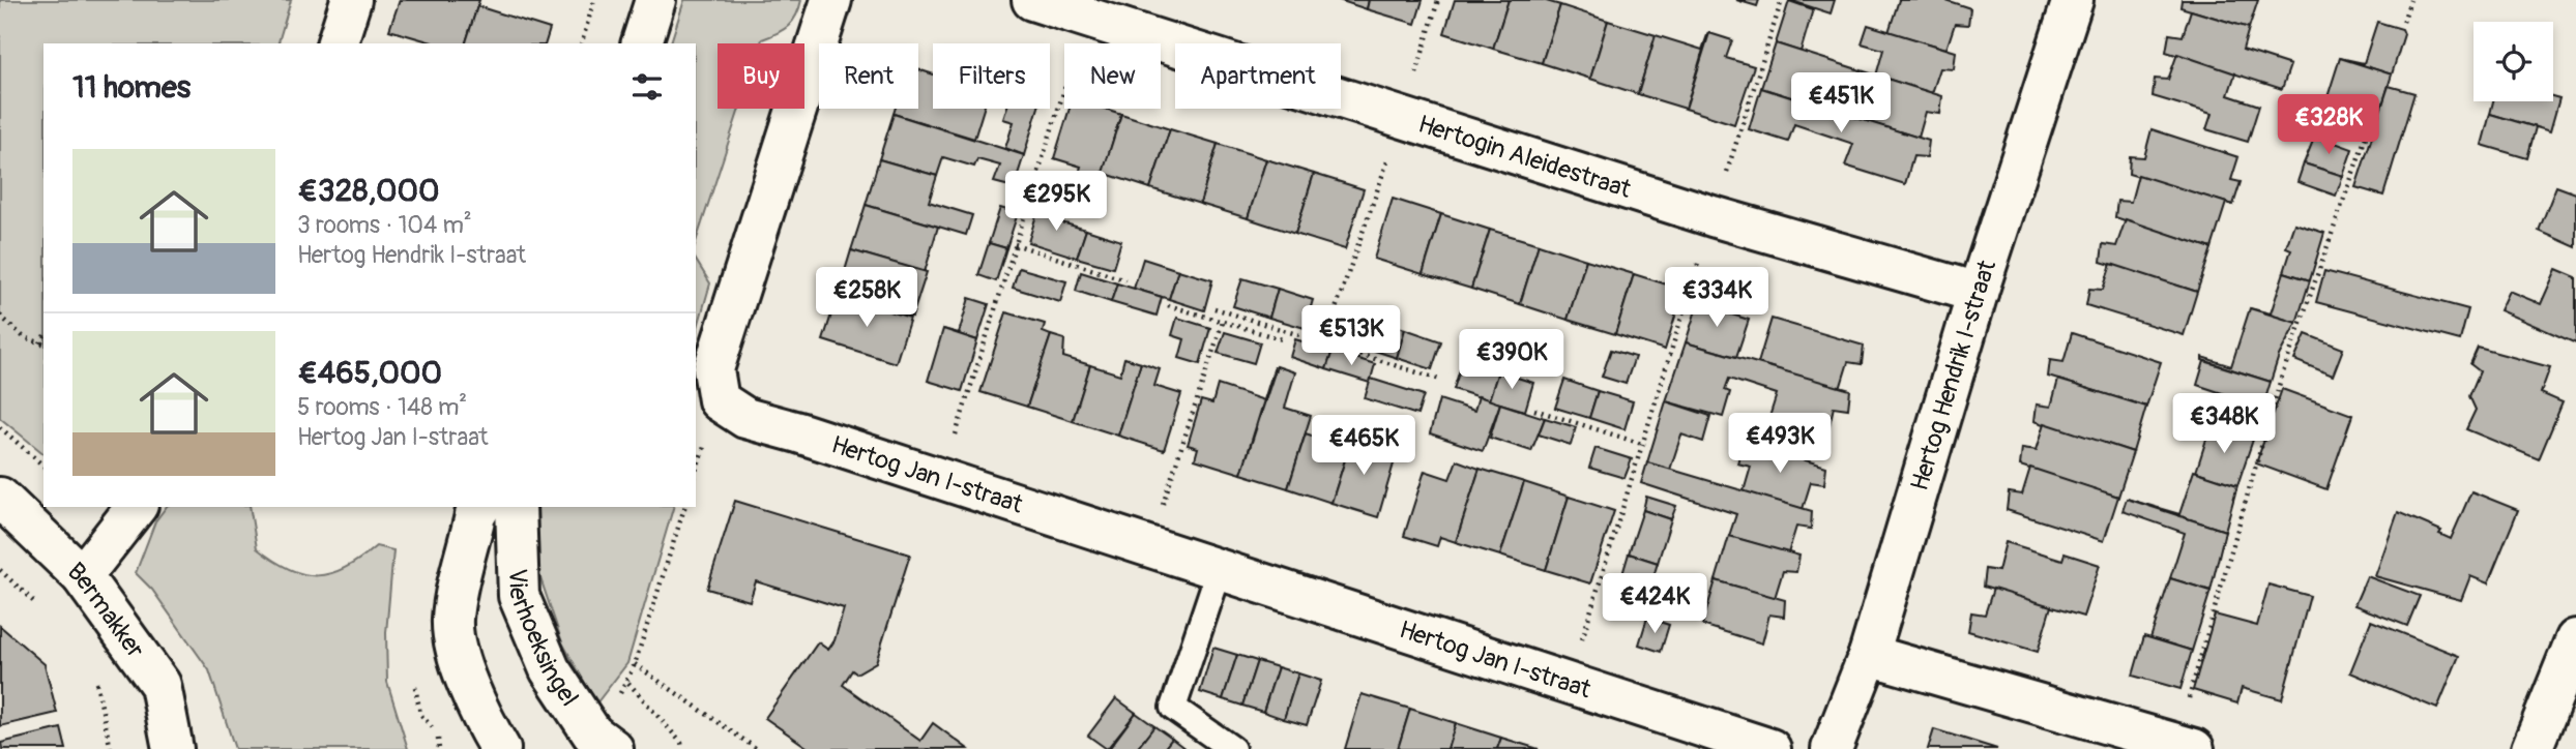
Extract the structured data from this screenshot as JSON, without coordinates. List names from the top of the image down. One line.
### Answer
{"streets":{"street":["Hertogin Aleidestraat","Hertog Hendrik I-straat","Hertog Jan I-straat","Bermakker","Vierhoeksingel"]},"crossings":[["Hertogin Aleidestraat","Hertog Hendrik I-straat"]],"page":{"chip":["Buy","Rent","Filters","New","Apartment"],"heading":"11 homes","price":["€451K","€328K","€295K","€258K","€334K","€513K","€390K","€348K","€493K","€465K","€424K"],"list":[{"name":"€328,000","note":"3 rooms · 104 m² · Hertog Hendrik I-straat"},{"name":"€465,000","note":"5 rooms · 148 m² · Hertog Jan I-straat"}]}}
